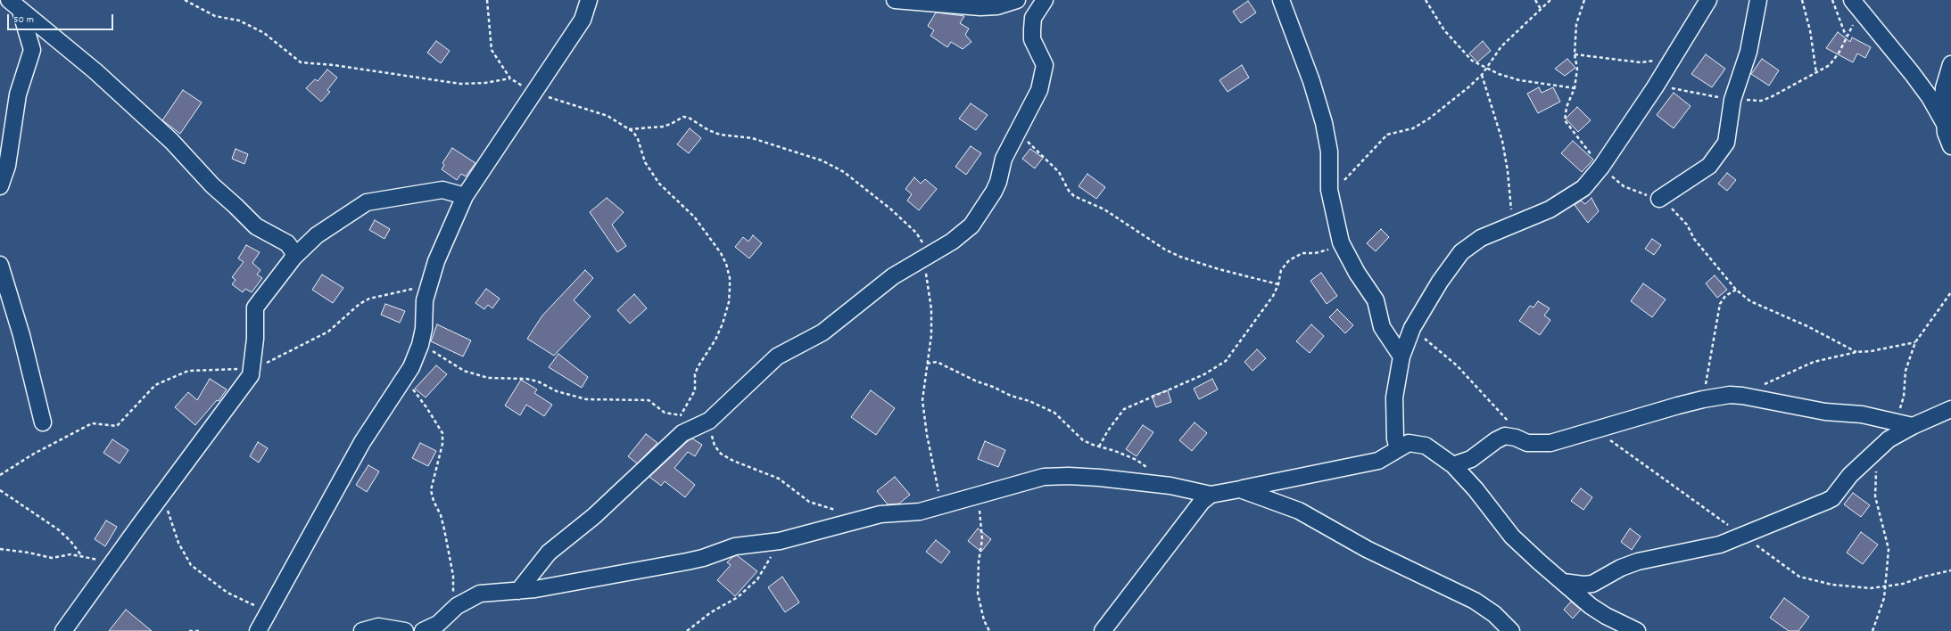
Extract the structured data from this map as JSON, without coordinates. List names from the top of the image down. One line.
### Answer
{"scale_bar":"50 m"}
